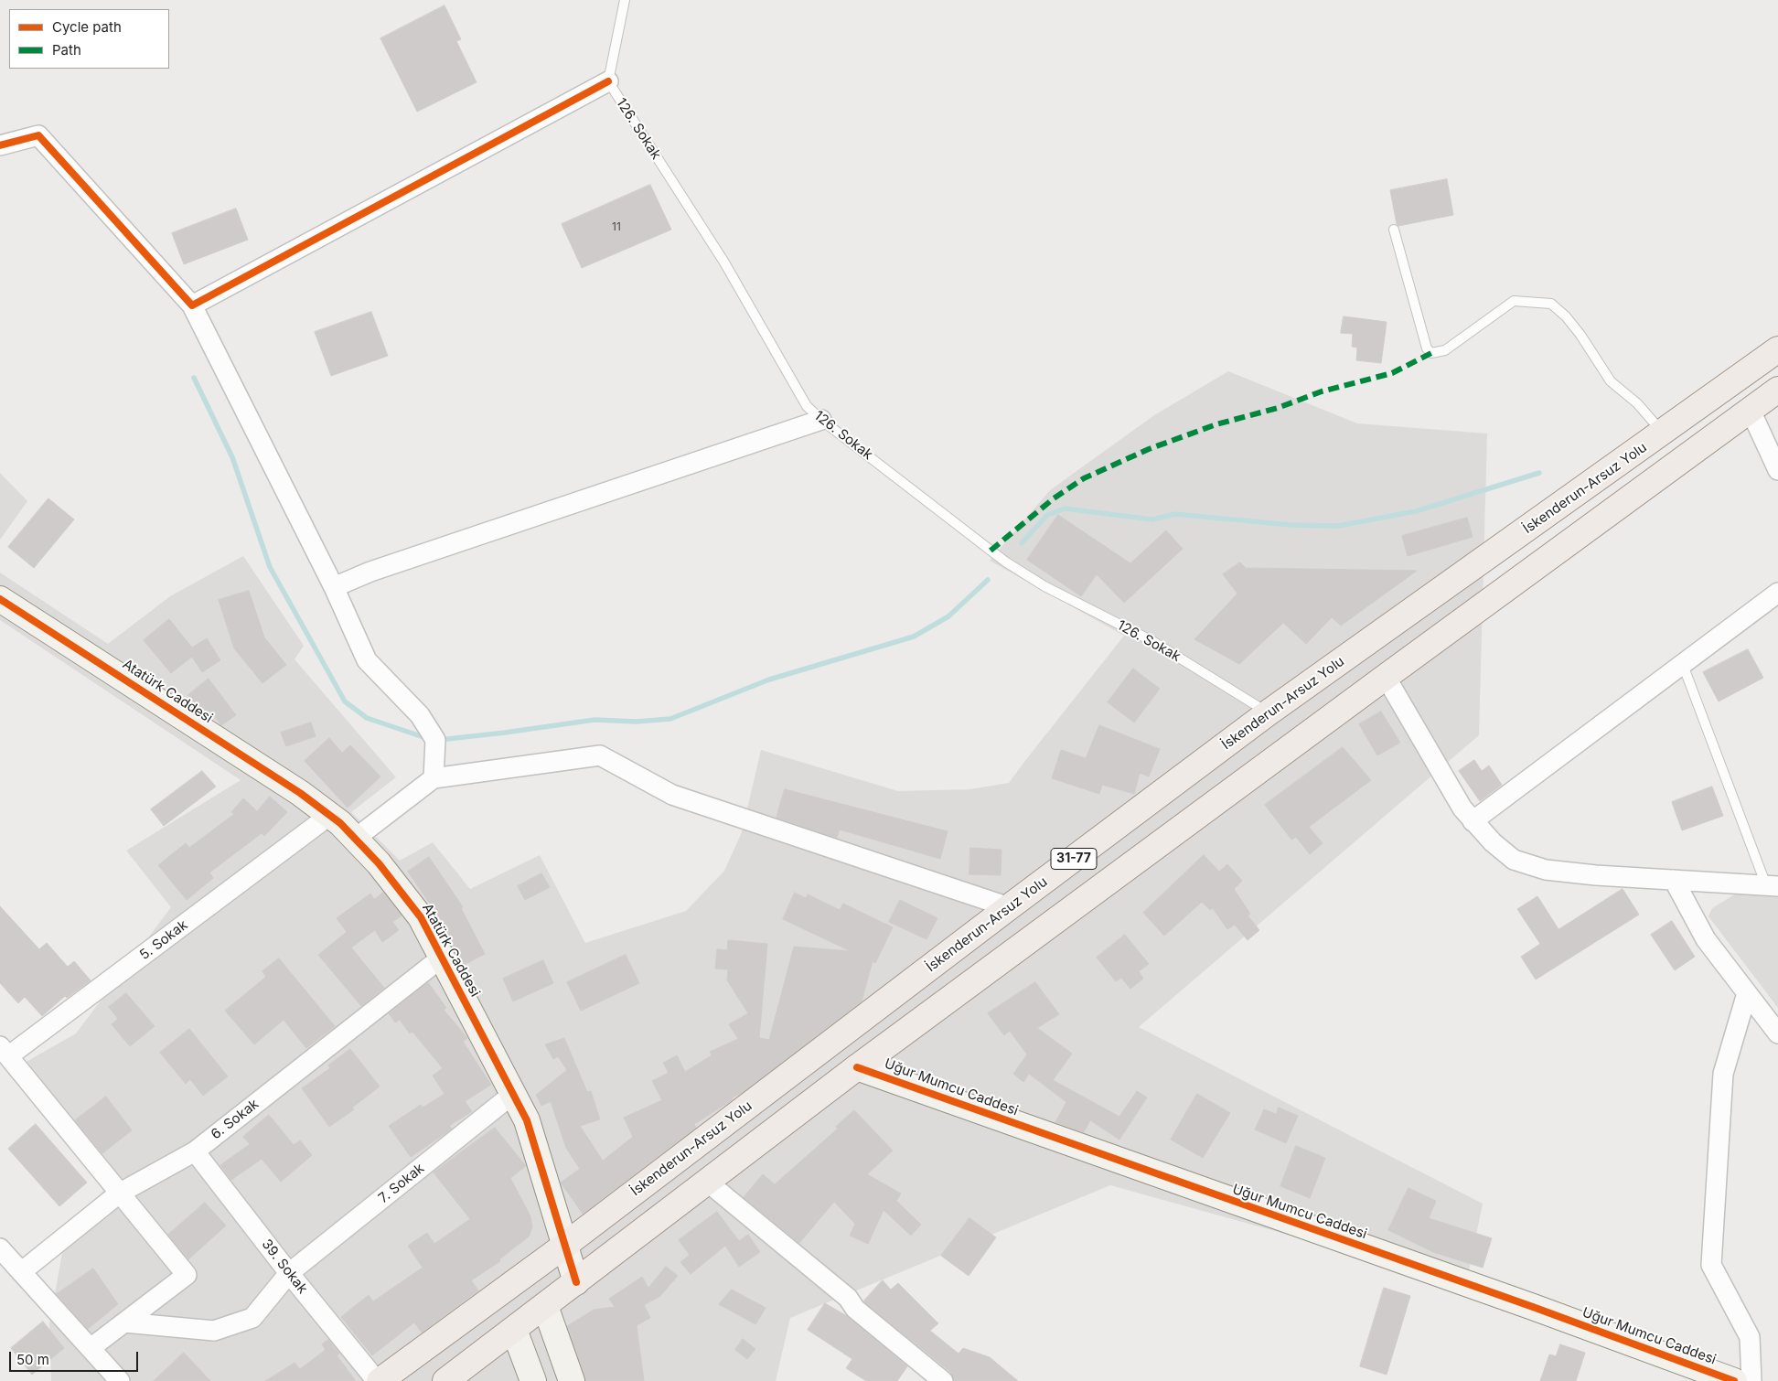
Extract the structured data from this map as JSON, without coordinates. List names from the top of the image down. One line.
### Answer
{"streets":{"main road":["İskenderun-Arsuz Yolu","31-77"],"street":["Atatürk Caddesi","5. Sokak","Uğur Mumcu Caddesi","6. Sokak","7. Sokak","39. Sokak"],"lane":["126. Sokak"]},"crossings":[["126. Sokak","İskenderun-Arsuz Yolu"],["İskenderun-Arsuz Yolu","Atatürk Caddesi"],["İskenderun-Arsuz Yolu","39. Sokak"],["Atatürk Caddesi","5. Sokak"],["Atatürk Caddesi","6. Sokak"],["Atatürk Caddesi","7. Sokak"],["6. Sokak","39. Sokak"],["7. Sokak","39. Sokak"]],"house_numbers":["11"],"legend":["Cycle path","Path"],"scale_bar":"50 m"}
